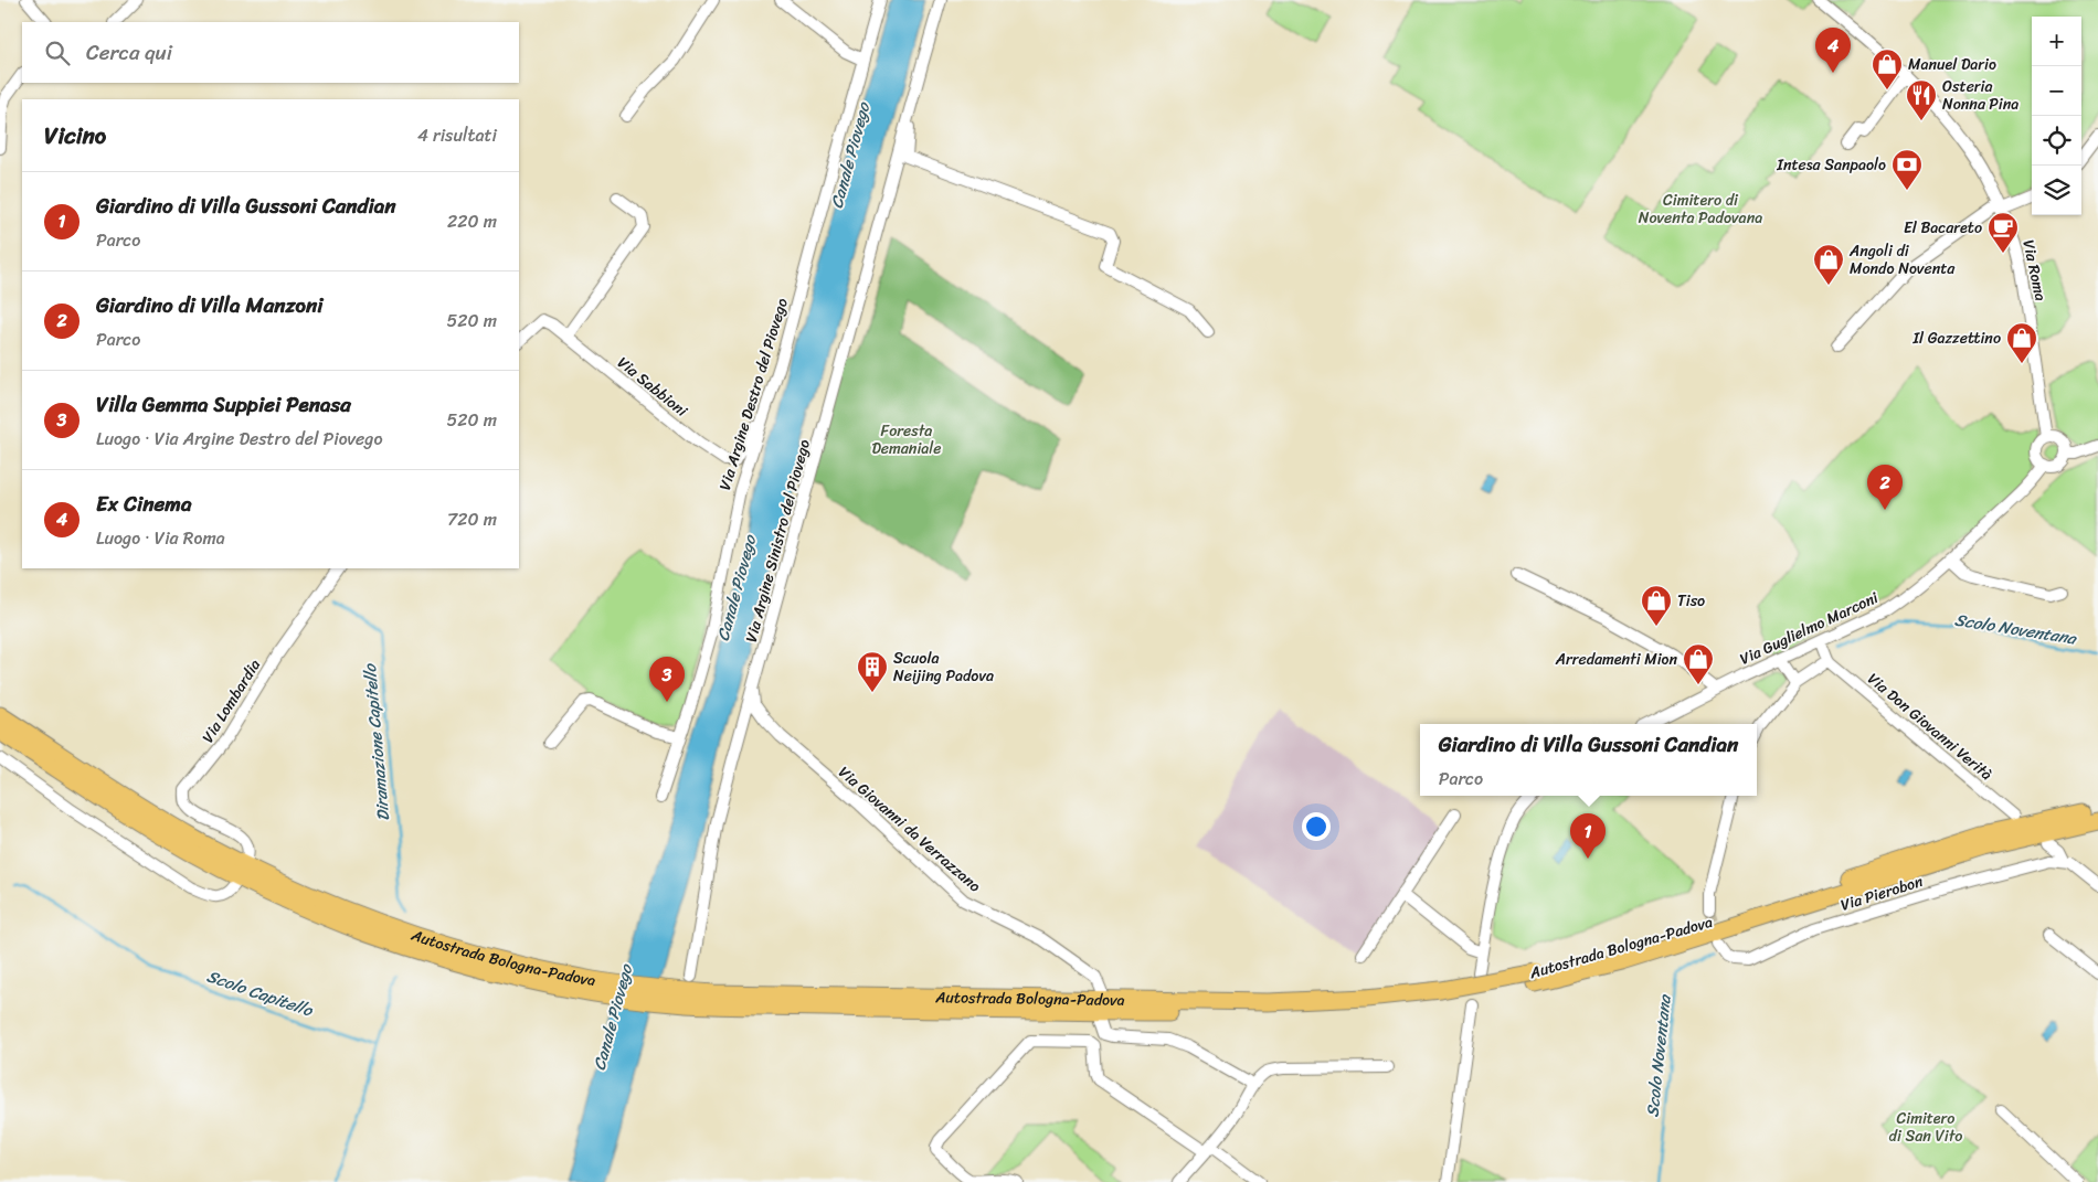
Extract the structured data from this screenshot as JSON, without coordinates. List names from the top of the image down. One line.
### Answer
{"streets":{"highway":["Autostrada Bologna-Padova"],"street":["Via Roma","Via Sabbioni","Via Argine Destro del Piovego","Via Argine Sinistro del Piovego","Via Guglielmo Marconi","Via Lombardia","Via Don Giovanni Verità","Via Giovanni da Verrazzano","Via Pierobon"]},"crossings":[["Via Roma","Via Guglielmo Marconi"],["Via Sabbioni","Via Argine Destro del Piovego"],["Via Argine Sinistro del Piovego","Via Giovanni da Verrazzano"],["Via Guglielmo Marconi","Via Don Giovanni Verità"]],"water":["Canale Piovego","Scolo Noventana","Diramazione Capitello","Scolo Capitello"],"parks":["Cimitero di Noventa Padovana","Foresta Demaniale","Cimitero di San Vito"],"places":{"shop":["Manuel Dario","Angoli di Mondo Noventa","Il Gazzettino","Tiso","Arredamenti Mion"],"restaurant":["Osteria Nonna Pina"],"bank":["Intesa Sanpaolo"],"cafe":["El Bacareto"],"building":["Scuola Neijing Padova"]},"page":{"map_buttons":["+","−"],"search":"Cerca qui","pins":["4","2","3","1"],"heading":["Vicino","4 risultati"],"list":[{"mark":"1","name":"Giardino di Villa Gussoni Candian","note":"Parco","value":"220 m"},{"mark":"2","name":"Giardino di Villa Manzoni","note":"Parco","value":"520 m"},{"mark":"3","name":"Villa Gemma Suppiei Penasa","note":"Luogo · Via Argine Destro del Piovego","value":"520 m"},{"mark":"4","name":"Ex Cinema","note":"Luogo · Via Roma","value":"720 m"}],"popup":["Giardino di Villa Gussoni Candian","Parco"]}}
